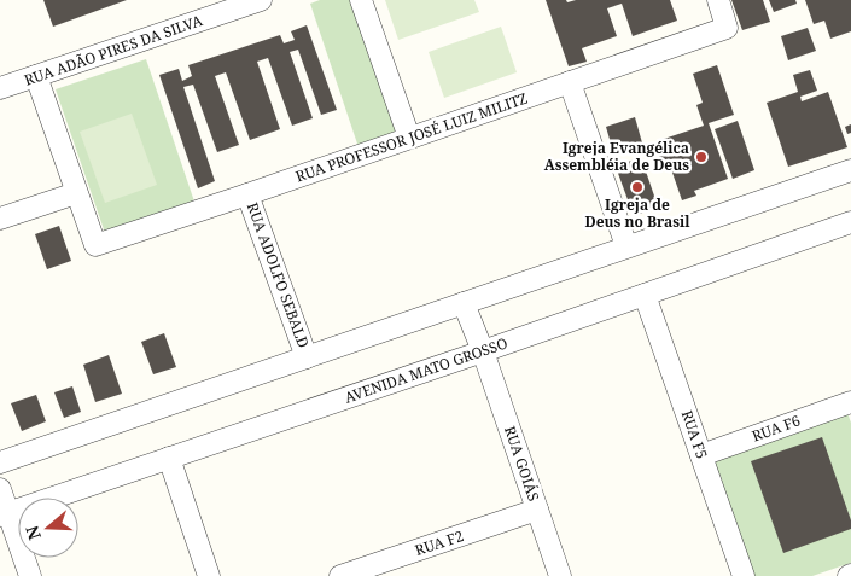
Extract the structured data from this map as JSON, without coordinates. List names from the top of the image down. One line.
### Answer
{"streets":{"street":["RUA ADÃO PIRES DA SILVA","RUA PROFESSOR JOSÉ LUIZ MILITZ","RUA ADOLFO SEBALD","AVENIDA MATO GROSSO","RUA F6","RUA F5","RUA GOIÁS","RUA F2"]},"crossings":[["RUA PROFESSOR JOSÉ LUIZ MILITZ","RUA ADOLFO SEBALD"],["AVENIDA MATO GROSSO","RUA F5"],["AVENIDA MATO GROSSO","RUA GOIÁS"],["RUA F6","RUA F5"],["RUA GOIÁS","RUA F2"]],"places":["Igreja Evangélica Assembléia de Deus","Igreja de Deus no Brasil"],"north":"left"}
